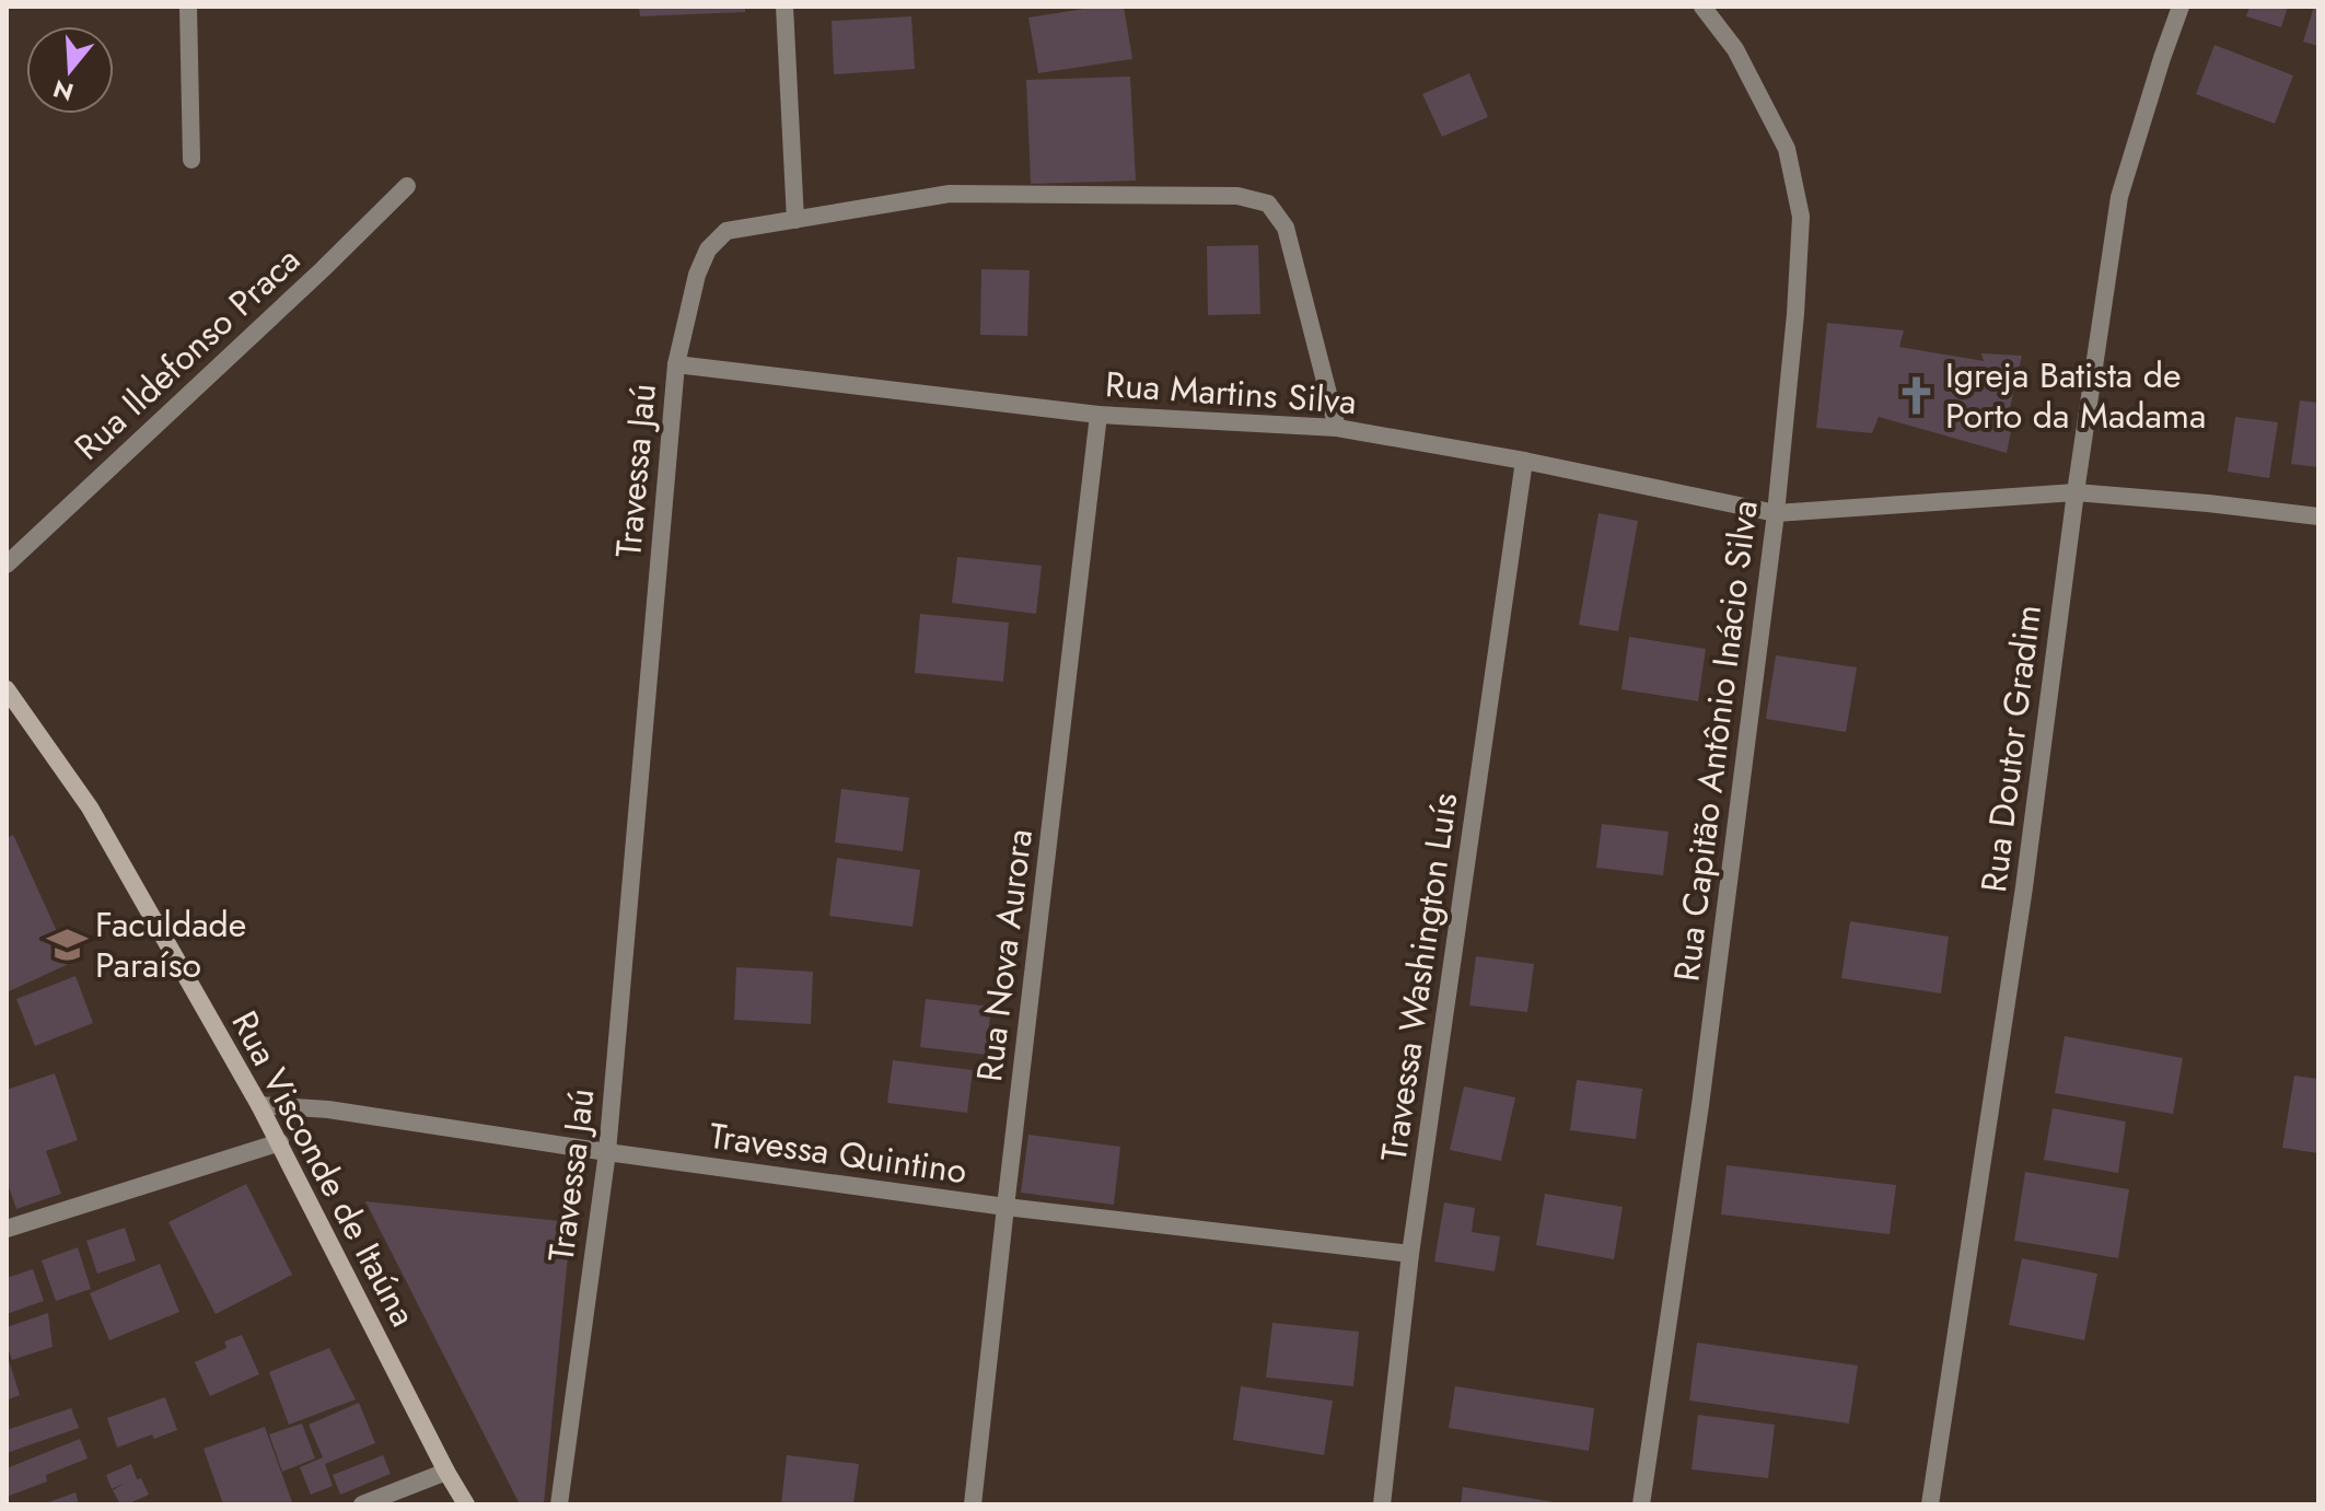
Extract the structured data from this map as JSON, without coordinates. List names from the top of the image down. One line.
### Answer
{"streets":{"main road":["Rua Visconde de Itaúna"],"street":["Rua Ildefonso Praca","Rua Martins Silva","Travessa Jaú","Rua Capitão Antônio Inácio Silva","Rua Doutor Gradim","Rua Nova Aurora","Travessa Washington Luís","Travessa Quintino"]},"crossings":[["Rua Martins Silva","Travessa Jaú"],["Rua Martins Silva","Rua Capitão Antônio Inácio Silva"],["Rua Martins Silva","Rua Doutor Gradim"],["Rua Martins Silva","Rua Nova Aurora"],["Rua Martins Silva","Travessa Washington Luís"],["Travessa Jaú","Travessa Quintino"],["Rua Nova Aurora","Travessa Quintino"],["Travessa Washington Luís","Travessa Quintino"],["Travessa Quintino","Rua Visconde de Itaúna"]],"places":{"church":["Igreja Batista de Porto da Madama"],"school or university":["Faculdade Paraíso"]},"north":"bottom"}
